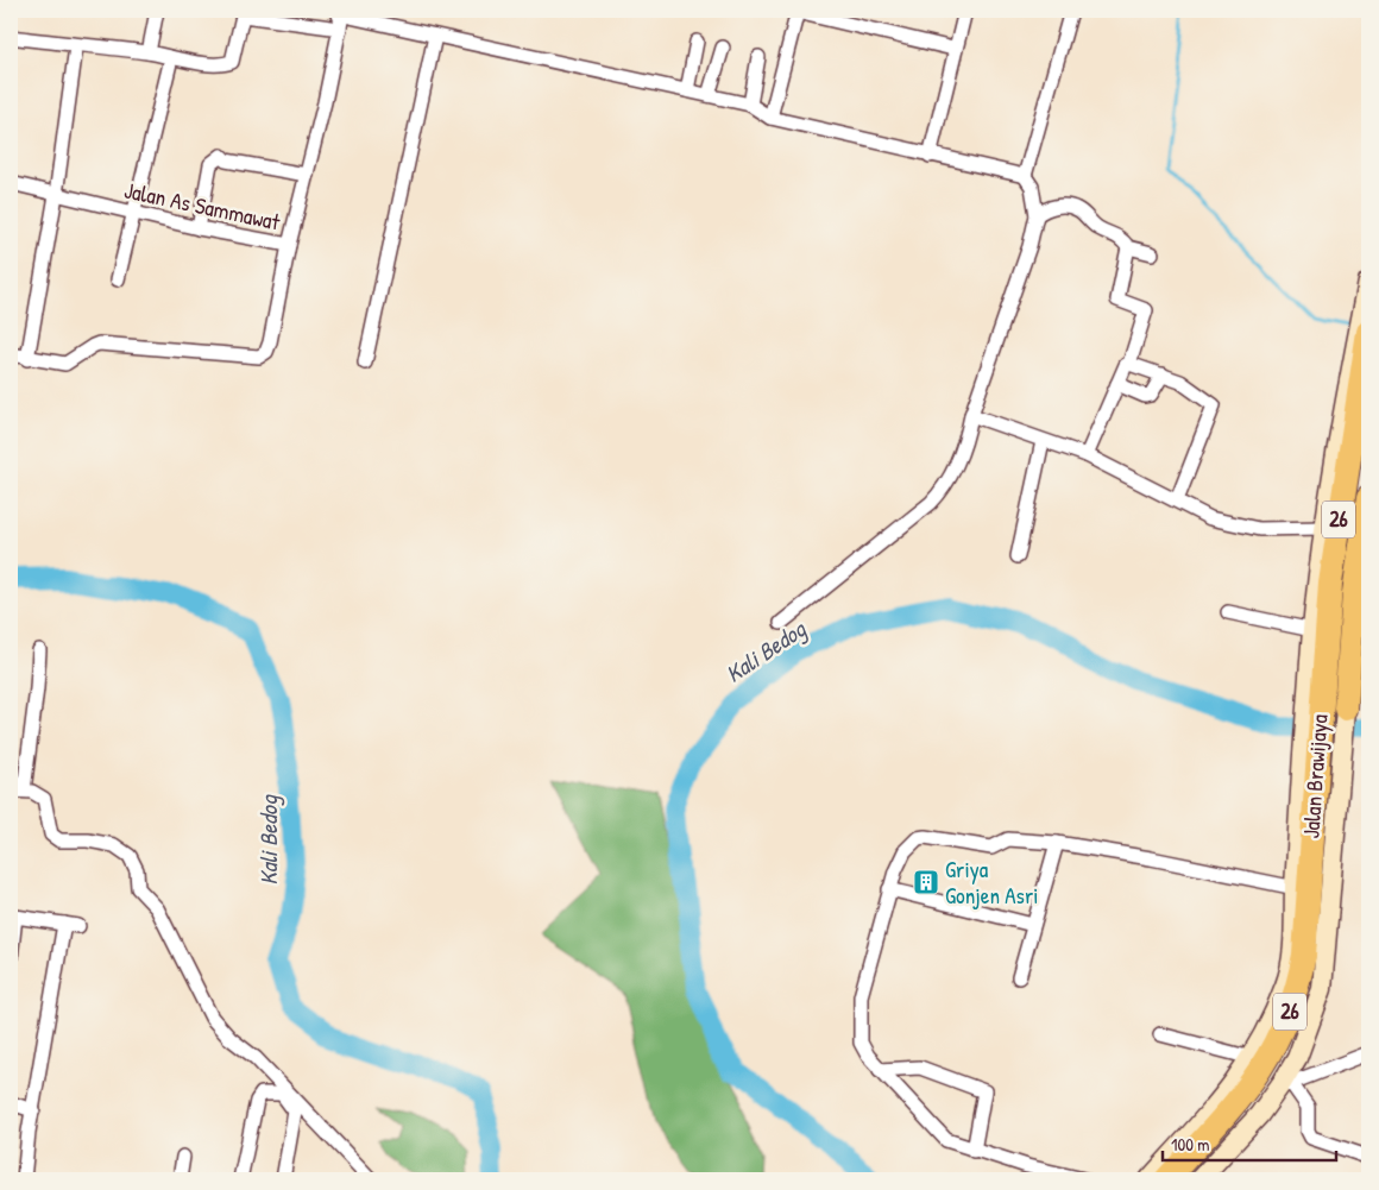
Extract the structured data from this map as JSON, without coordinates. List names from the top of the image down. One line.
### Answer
{"streets":{"highway":["26","Jalan Brawijaya"],"street":["Jalan As Sammawat"]},"water":["Kali Bedog"],"places":{"building":["Griya Gonjen Asri"]},"scale_bar":"100 m"}
